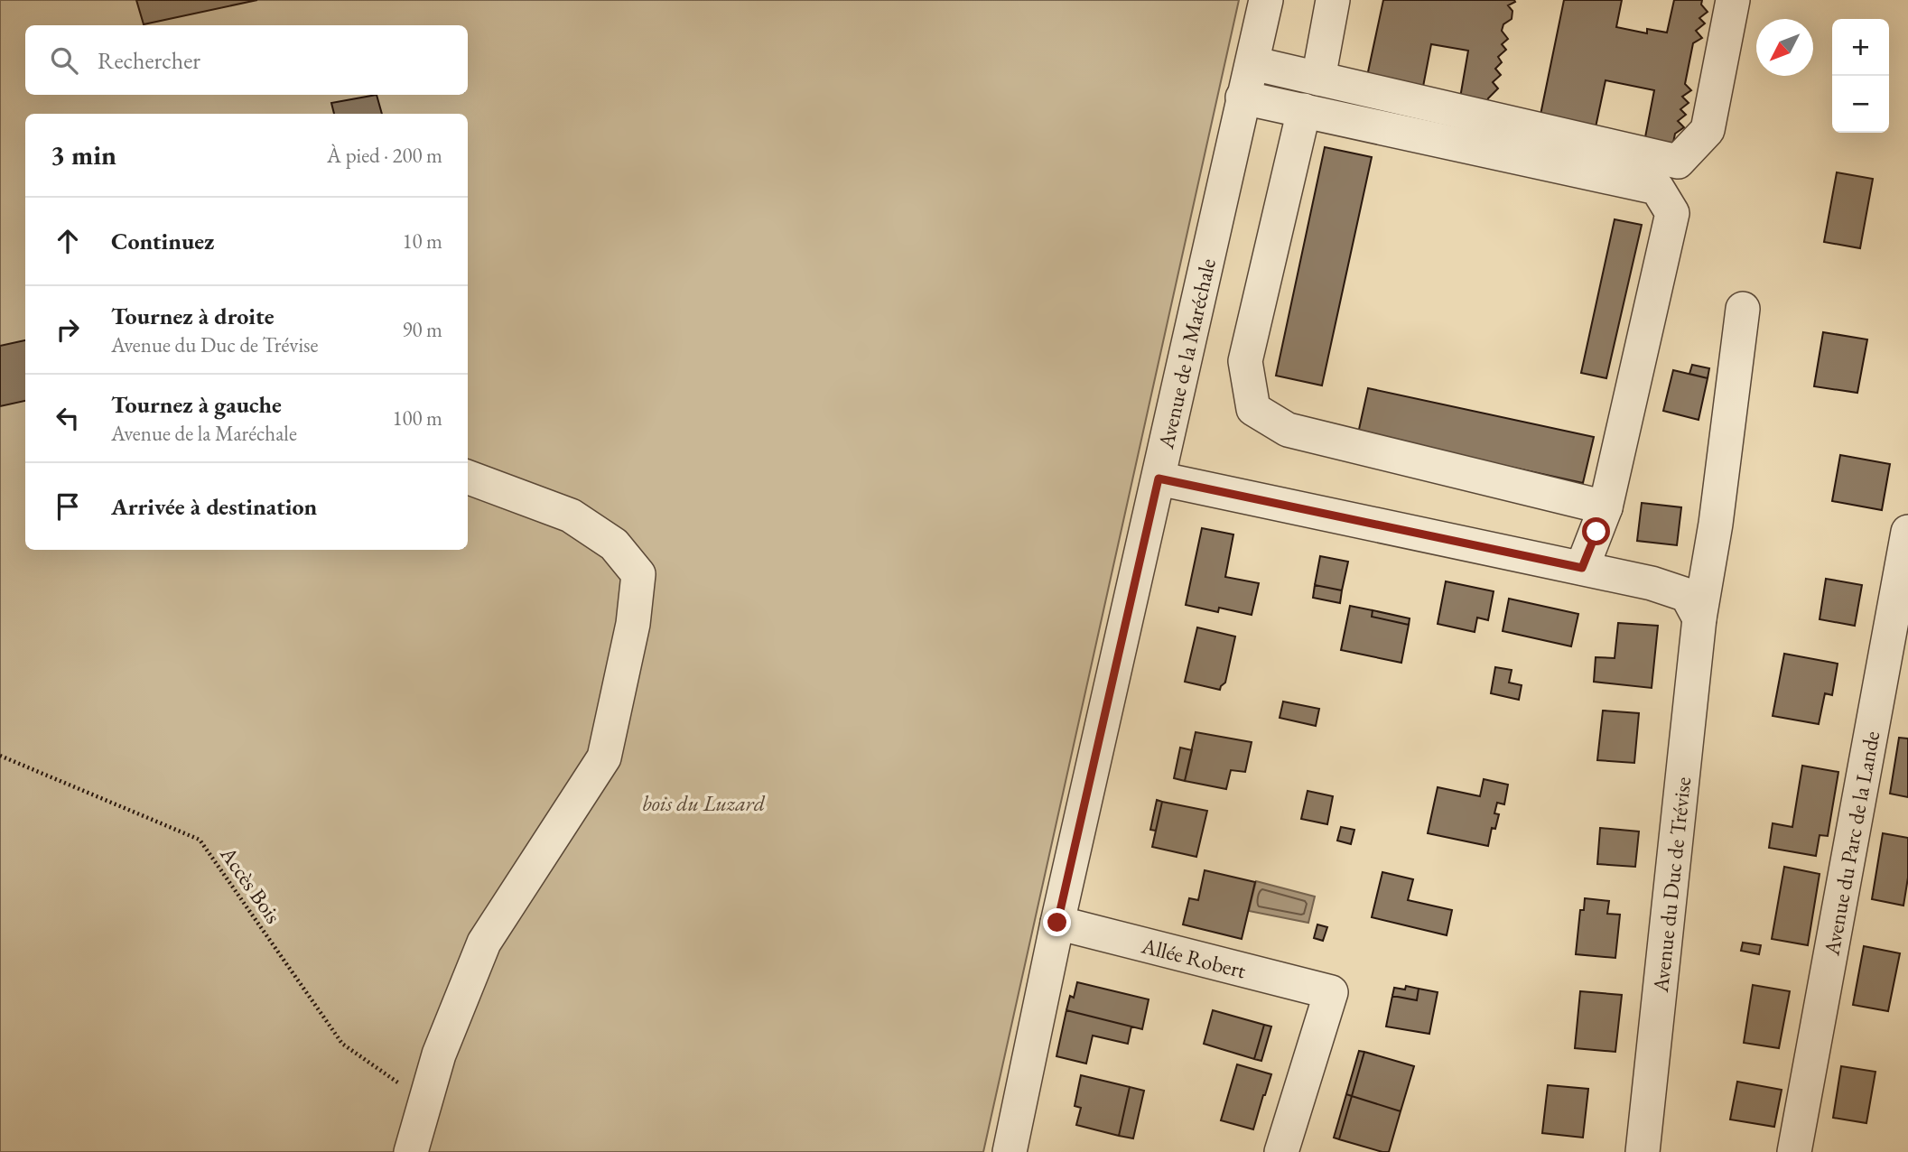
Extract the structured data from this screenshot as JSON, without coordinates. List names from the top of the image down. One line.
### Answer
{"streets":{"street":["Avenue de la Maréchale","Avenue du Parc de la Lande","Avenue du Duc de Trévise","Allée Robert"],"path":["Accès Bois"]},"crossings":[["Avenue de la Maréchale","Allée Robert"]],"parks":["bois du Luzard"],"north":"bottom left","page":{"map_buttons":["+","−"],"search":"Rechercher","heading":["3 min","À pied · 200 m"],"list":[["Continuez","10 m"],["Tournez à droite","Avenue du Duc de Trévise","90 m"],["Tournez à gauche","Avenue de la Maréchale","100 m"],"Arrivée à destination"]}}
